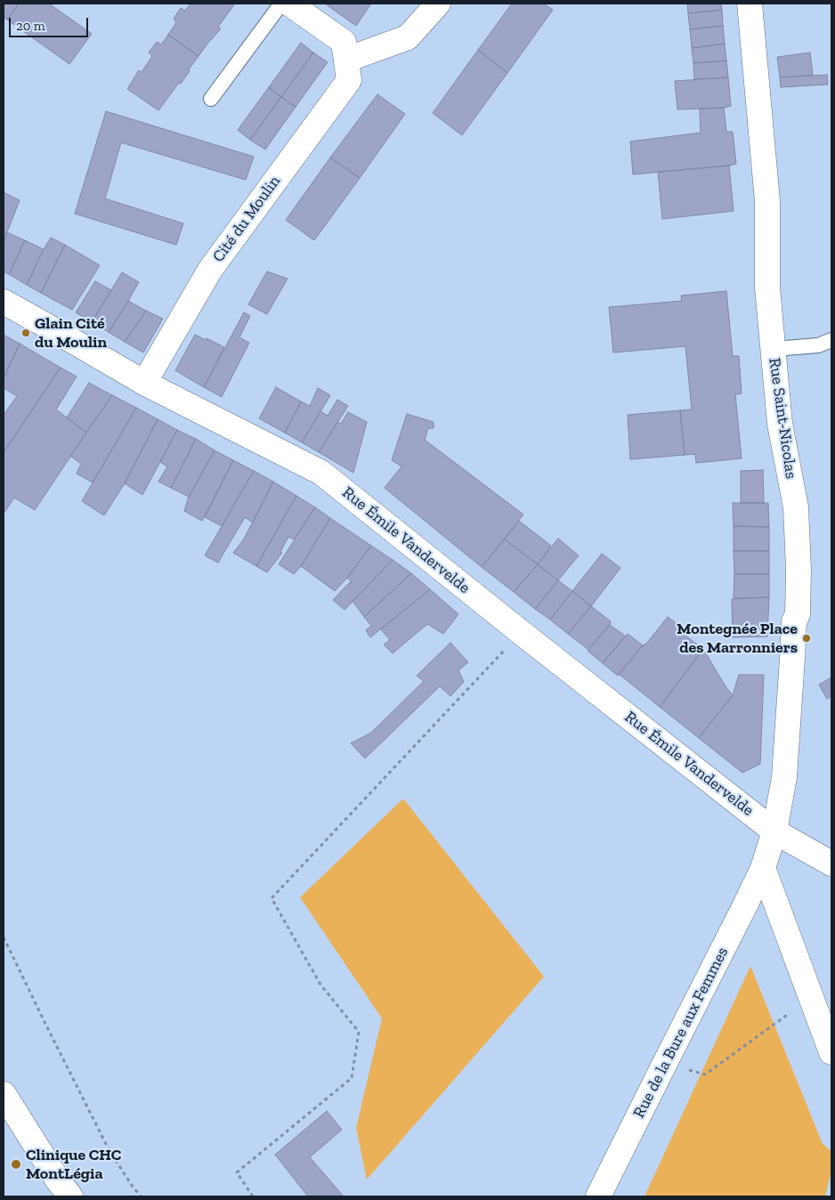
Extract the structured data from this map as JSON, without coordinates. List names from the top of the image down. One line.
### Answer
{"streets":{"street":["Cité du Moulin","Rue Saint-Nicolas","Rue Émile Vandervelde","Rue de la Bure aux Femmes"]},"crossings":[["Cité du Moulin","Rue Émile Vandervelde"],["Rue Saint-Nicolas","Rue Émile Vandervelde"],["Rue Saint-Nicolas","Rue de la Bure aux Femmes"]],"places":["Glain Cité du Moulin","Montegnée Place des Marronniers","Clinique CHC MontLégia"],"scale_bar":"20 m"}
